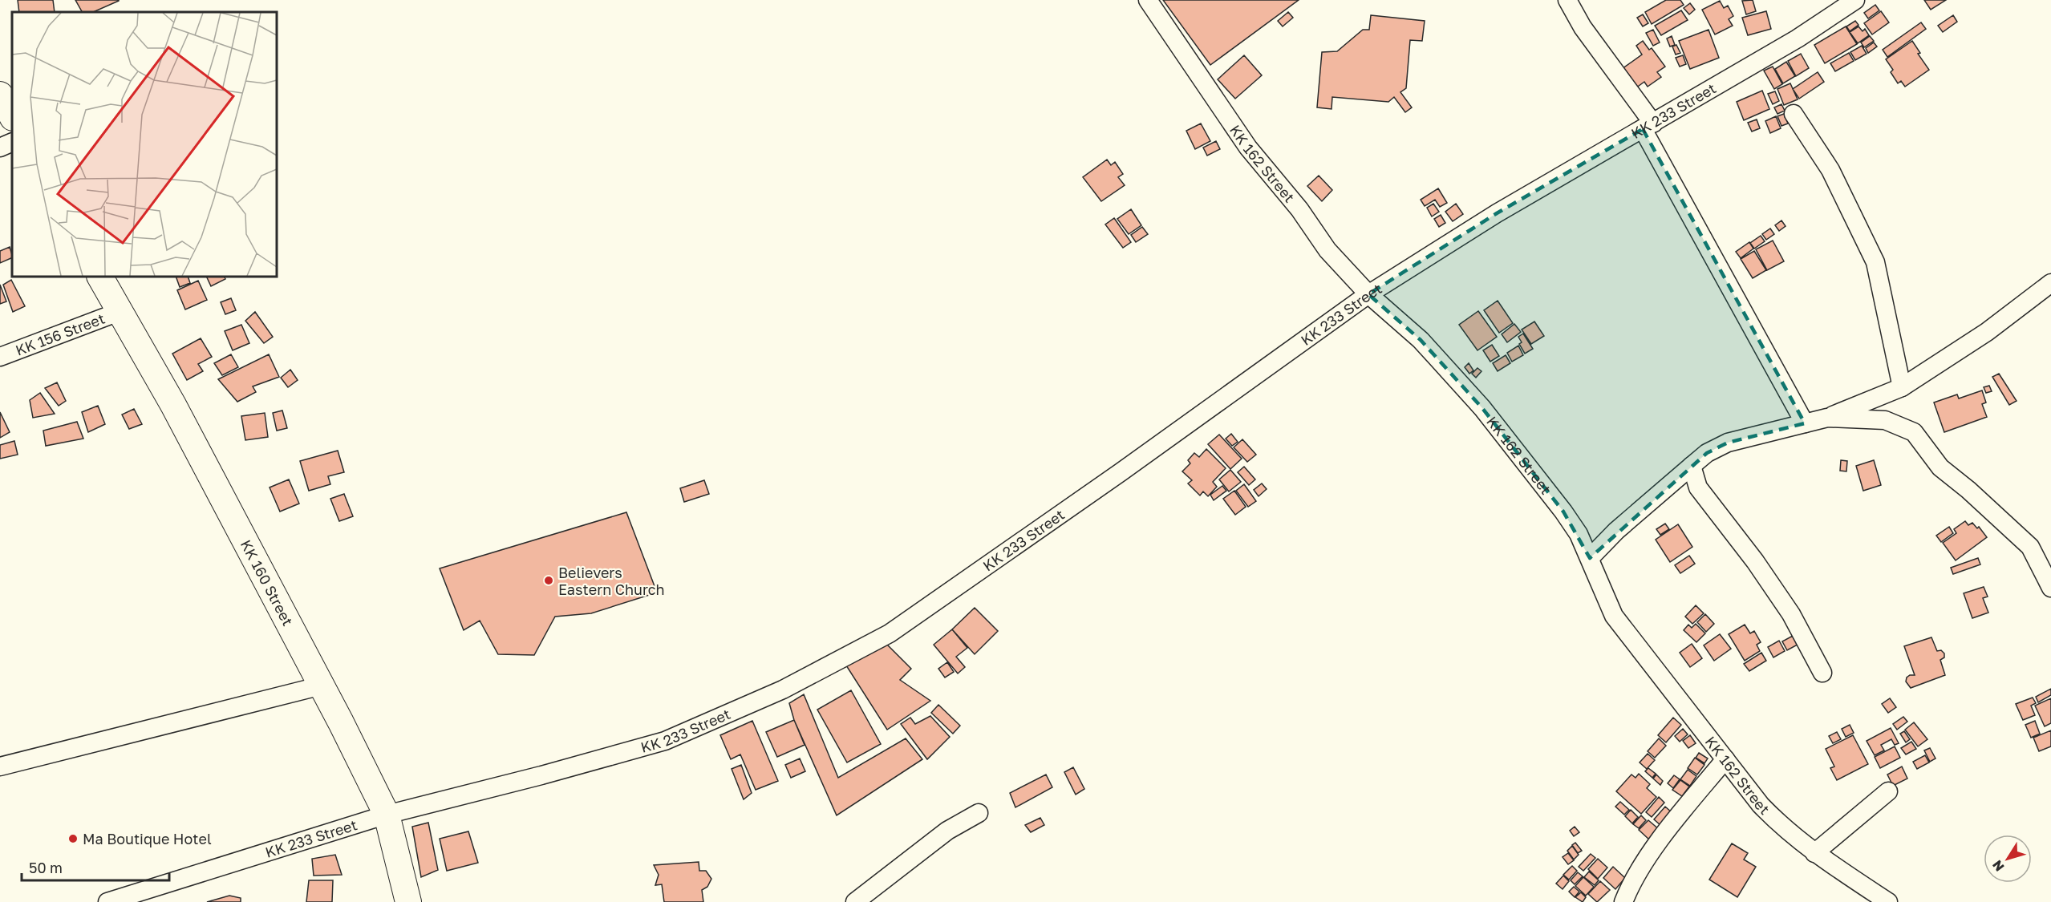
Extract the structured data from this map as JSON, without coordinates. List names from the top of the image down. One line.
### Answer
{"streets":{"main road":["KK 160 Street"],"street":["KK 233 Street","KK 162 Street","KK 156 Street"]},"crossings":[["KK 233 Street","KK 162 Street"],["KK 233 Street","KK 160 Street"],["KK 156 Street","KK 160 Street"]],"places":["Believers Eastern Church","Ma Boutique Hotel"],"scale_bar":"50 m","north":"bottom left"}
